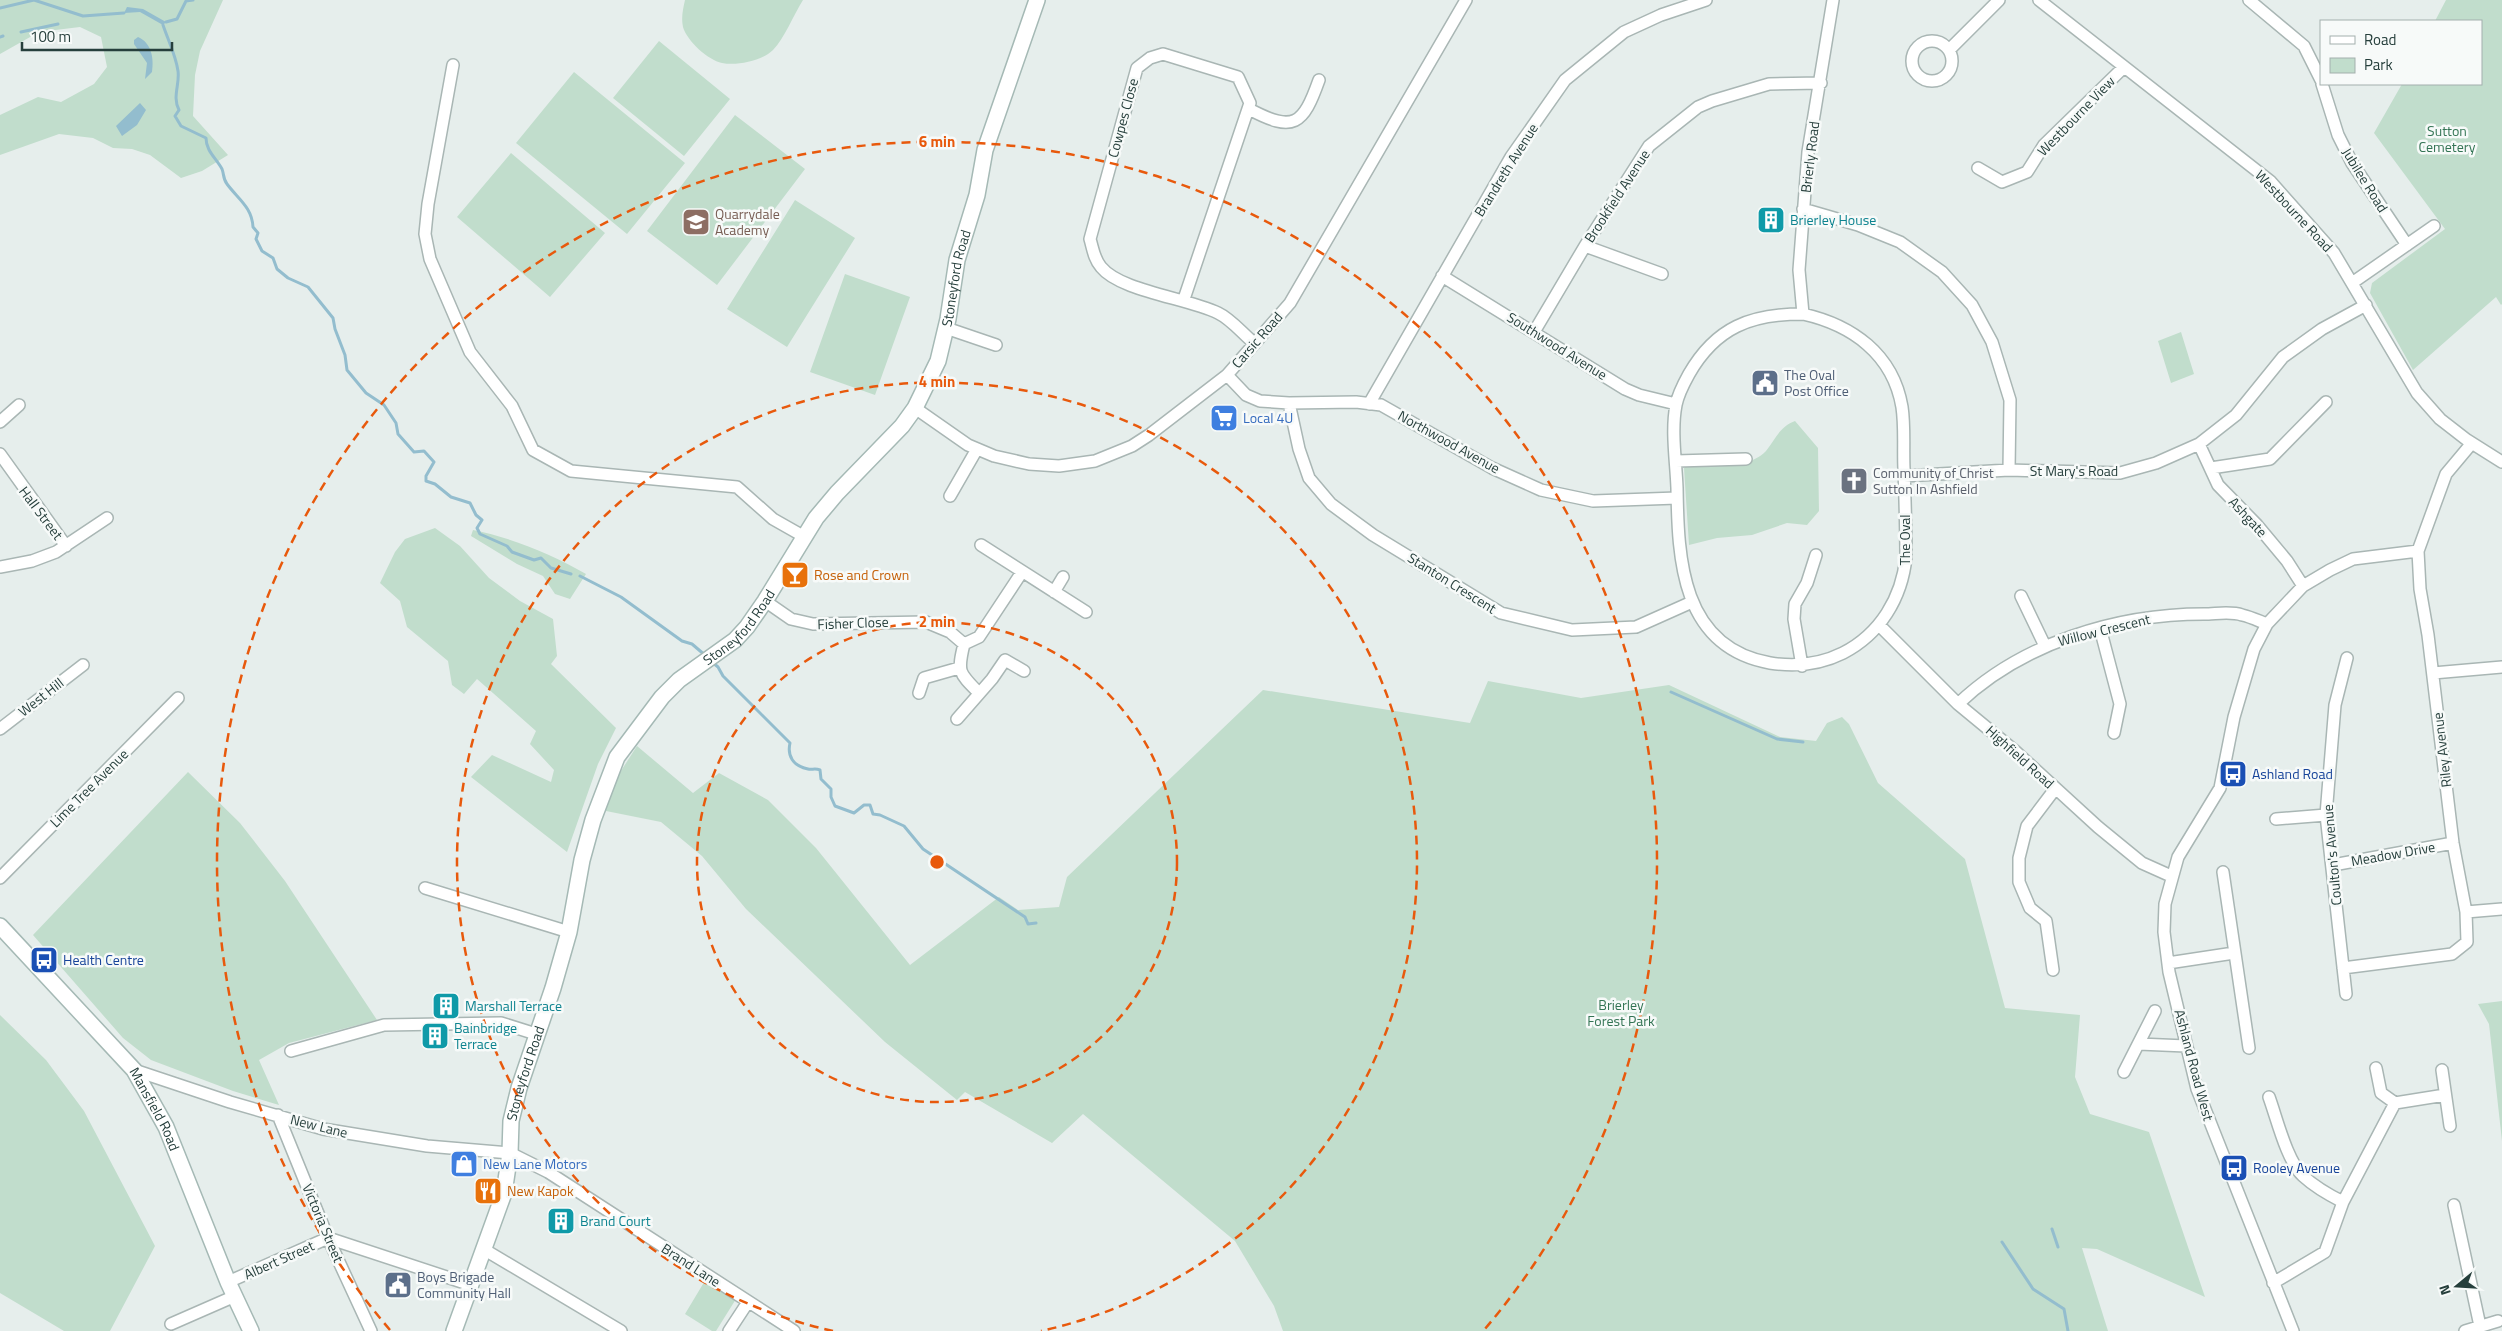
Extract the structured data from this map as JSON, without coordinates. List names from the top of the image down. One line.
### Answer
{"streets":{"main road":["Stoneyford Road","Mansfield Road"],"street":["Westbourne View","Cowpes Close","Brierly Road","Brandreth Avenue","Jubilee Road","Brookfield Avenue","Westbourne Road","Carsic Road","Southwood Avenue","Northwood Avenue","St Mary's Road","Hall Street","Ashgate","The Oval","Stanton Crescent","Fisher Close","Willow Crescent","West Hill","Riley Avenue","Highfield Road","Lime Tree Avenue","Meadow Drive","Coulton's Avenue","Ashland Road West","New Lane","Victoria Street","Albert Street","Brand Lane"]},"crossings":[["Westbourne View","Westbourne Road"],["Cowpes Close","Carsic Road"],["Brierly Road","Brookfield Avenue"],["Brierly Road","The Oval"],["Brandreth Avenue","Southwood Avenue"],["Brandreth Avenue","Northwood Avenue"],["Brookfield Avenue","Southwood Avenue"],["Westbourne Road","St Mary's Road"],["Westbourne Road","Riley Avenue"],["Stoneyford Road","Carsic Road"],["Stoneyford Road","Fisher Close"],["Stoneyford Road","New Lane"],["Stoneyford Road","Albert Street"],["Stoneyford Road","Brand Lane"],["Carsic Road","Northwood Avenue"],["Southwood Avenue","The Oval"],["Northwood Avenue","The Oval"],["Northwood Avenue","Stanton Crescent"],["St Mary's Road","Ashgate"],["St Mary's Road","The Oval"],["The Oval","Stanton Crescent"],["The Oval","Highfield Road"],["Willow Crescent","Highfield Road"],["Riley Avenue","Meadow Drive"],["Riley Avenue","Coulton's Avenue"],["Highfield Road","Ashland Road West"],["Meadow Drive","Coulton's Avenue"],["Mansfield Road","New Lane"],["Mansfield Road","Albert Street"],["New Lane","Victoria Street"],["New Lane","Brand Lane"],["Victoria Street","Albert Street"]],"parks":["Sutton Cemetery","Brierley Forest Park"],"places":{"building":["Brierley House","Marshall Terrace","Bainbridge Terrace","Brand Court"],"school or university":["Quarrydale Academy"],"public building":["The Oval Post Office","Boys Brigade Community Hall"],"supermarket":["Local 4U"],"church":["Community of Christ Sutton In Ashfield"],"bar":["Rose and Crown"],"bus stop":["Ashland Road","Health Centre","Rooley Avenue"],"shop":["New Lane Motors"],"restaurant":["New Kapok"]},"legend":["Road","Park"],"scale_bar":"100 m","north":"left","rings":["6 min","4 min","2 min"]}
